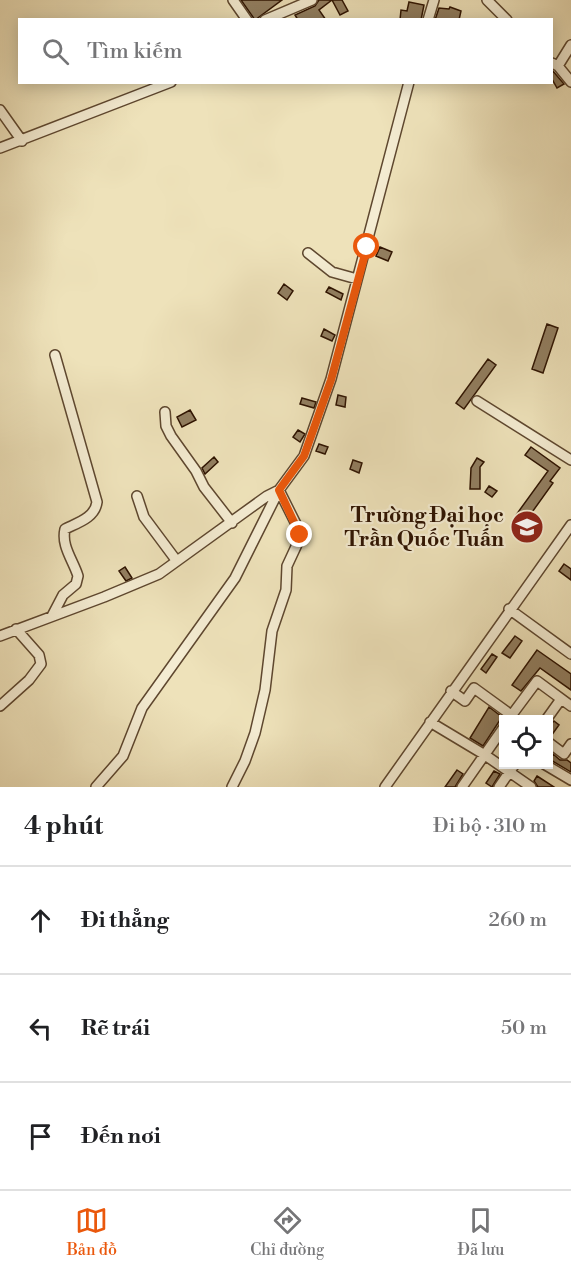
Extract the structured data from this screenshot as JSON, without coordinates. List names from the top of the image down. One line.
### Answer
{"places":{"school or university":["Trường Đại học Trần Quốc Tuấn"]},"page":{"search":"Tìm kiếm","heading":["4 phút","Đi bộ · 310 m"],"list":[["Đi thẳng","260 m"],["Rẽ trái","50 m"],"Đến nơi"],"nav":["Bản đồ","Chỉ đường","Đã lưu"]}}
